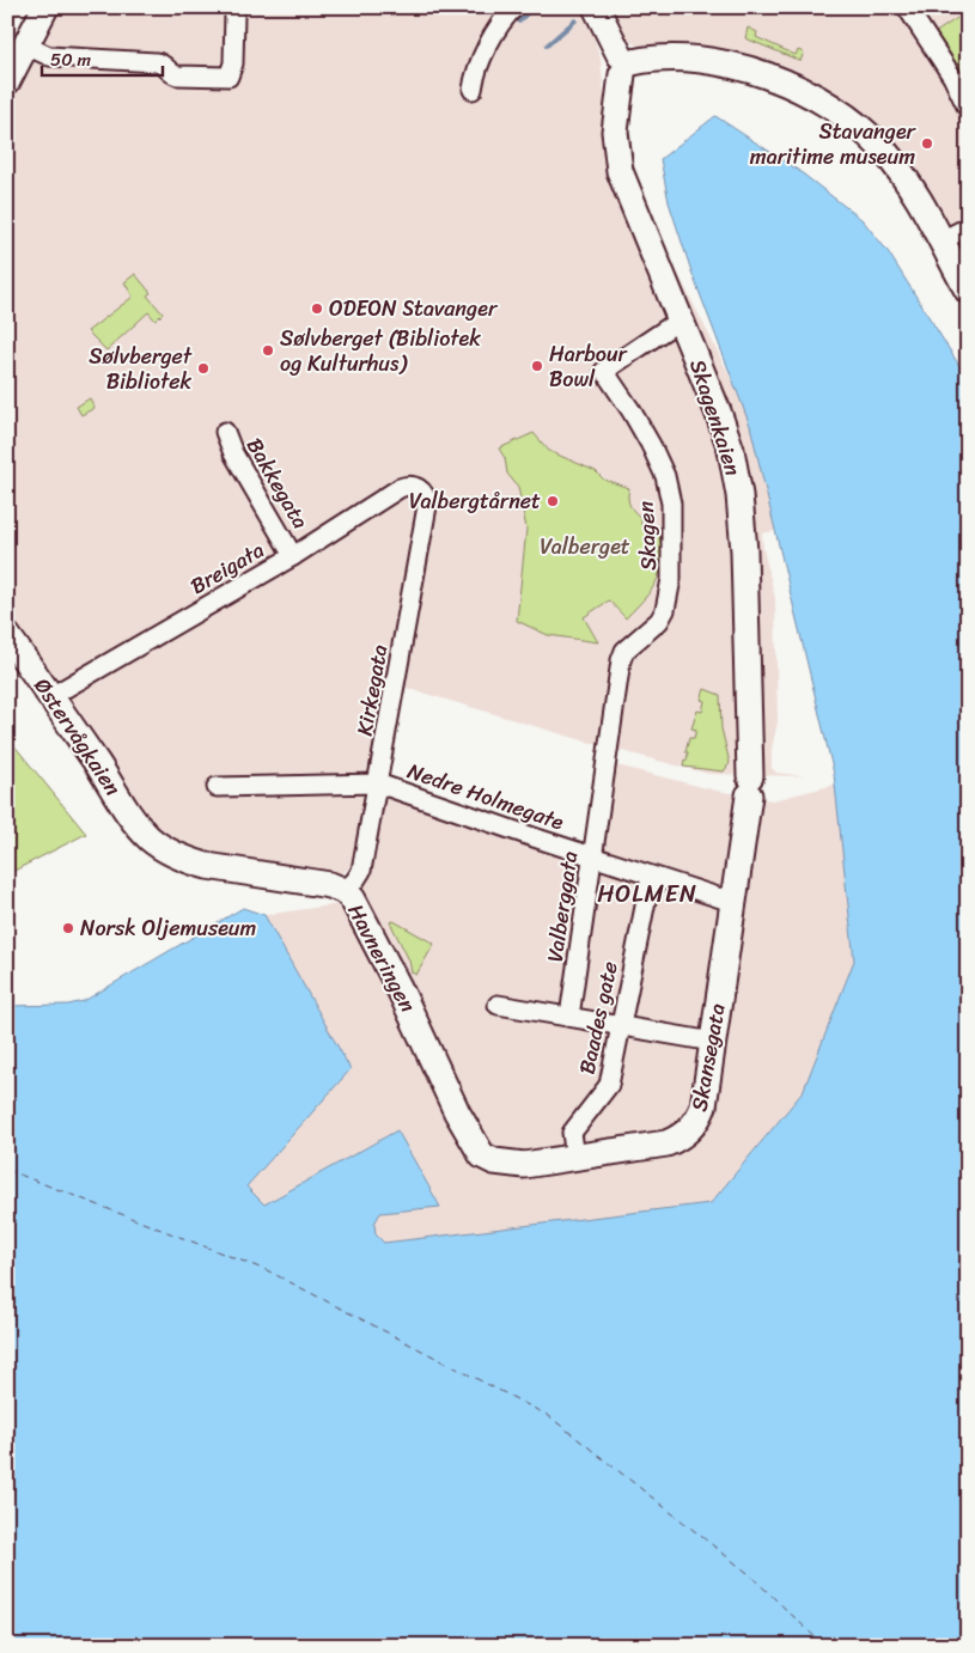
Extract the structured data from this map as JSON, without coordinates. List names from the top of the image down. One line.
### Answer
{"streets":{"street":["Skagenkaien","Bakkegata","Skagen","Breigata","Kirkegata","Østervågkaien","Nedre Holmegate","Valberggata","Havneringen","Baades gate","Skansegata"]},"crossings":[["Skagenkaien","Skagen"],["Skagenkaien","Skansegata"],["Bakkegata","Breigata"],["Skagen","Valberggata"],["Breigata","Kirkegata"],["Breigata","Østervågkaien"],["Kirkegata","Nedre Holmegate"],["Kirkegata","Havneringen"],["Østervågkaien","Havneringen"],["Nedre Holmegate","Valberggata"],["Nedre Holmegate","Baades gate"],["Nedre Holmegate","Skansegata"],["Havneringen","Skansegata"],["Baades gate","Skansegata"]],"districts":["HOLMEN"],"parks":["Valberget"],"places":["Stavanger maritime museum","ODEON Stavanger","Sølvberget (Bibliotek og Kulturhus)","Harbour Bowl","Sølvberget Bibliotek","Valbergtårnet","Norsk Oljemuseum"],"scale_bar":"50 m"}
